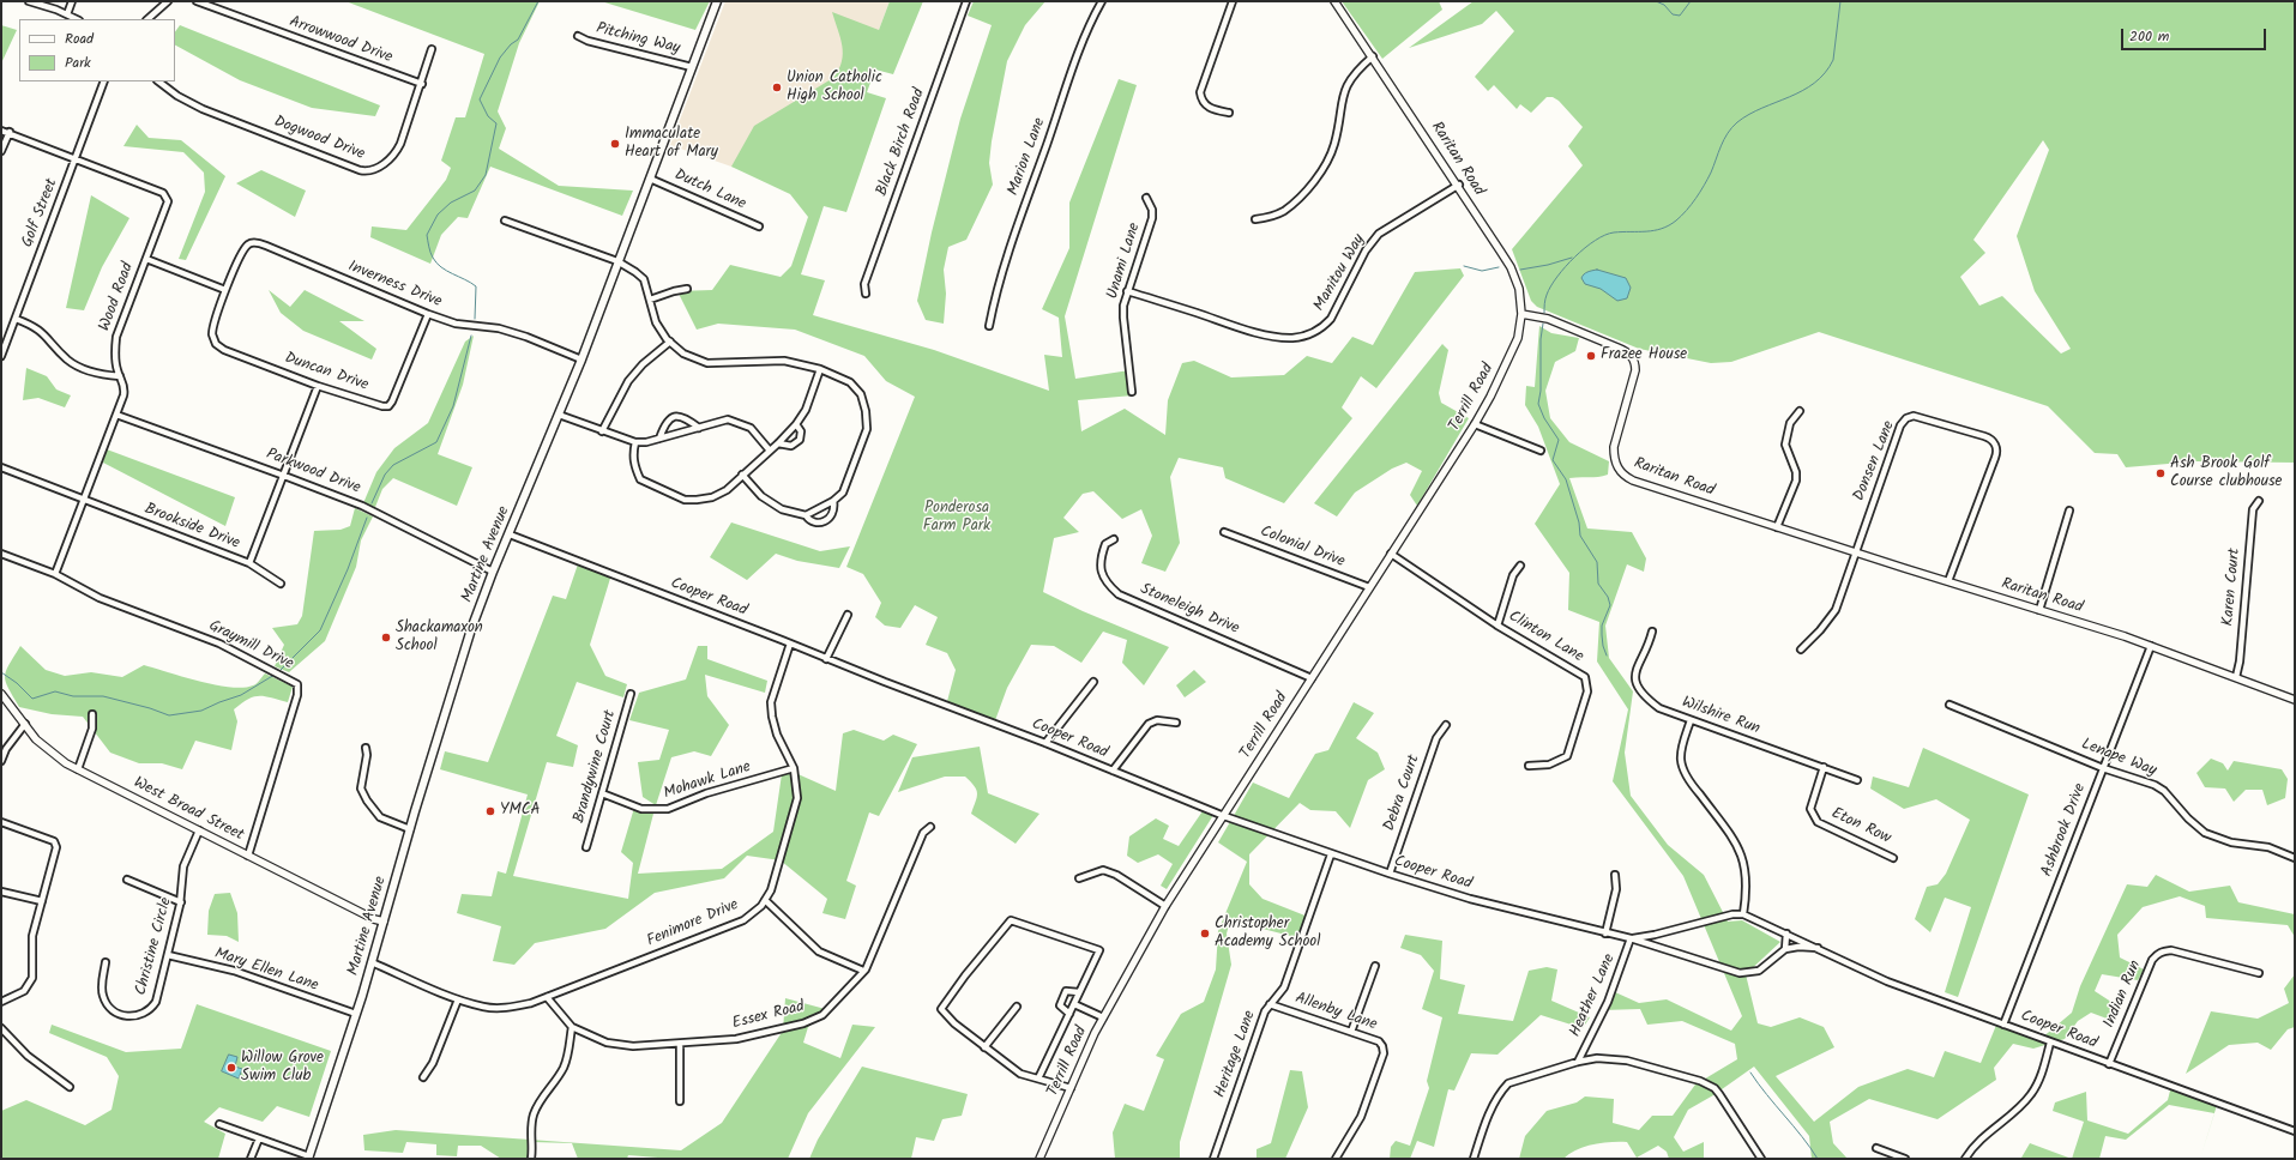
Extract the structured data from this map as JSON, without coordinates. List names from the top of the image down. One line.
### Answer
{"streets":{"main road":["Martine Avenue"],"street":["Pitching Way","Arrowwood Drive","Dogwood Drive","Black Birch Road","Marion Lane","Raritan Road","Dutch Lane","Golf Street","Unami Lane","Manitou Way","Inverness Drive","Wood Road","Duncan Drive","Terrill Road","Donsen Lane","Parkwood Drive","Brookside Drive","Colonial Drive","Karen Court","Cooper Road","Stoneleigh Drive","Clinton Lane","Graymill Drive","Wilshire Run","Lenape Way","Brandywine Court","Mohawk Lane","Debra Court","West Broad Street","Eton Row","Ashbrook Drive","Fenimore Drive","Christine Circle","Mary Ellen Lane","Indian Run","Heather Lane","Allenby Lane","Essex Road","Heritage Lane"]},"crossings":[["Pitching Way","Martine Avenue"],["Arrowwood Drive","Dogwood Drive"],["Raritan Road","Manitou Way"],["Raritan Road","Terrill Road"],["Raritan Road","Donsen Lane"],["Raritan Road","Karen Court"],["Raritan Road","Ashbrook Drive"],["Dutch Lane","Martine Avenue"],["Golf Street","Wood Road"],["Unami Lane","Manitou Way"],["Inverness Drive","Duncan Drive"],["Inverness Drive","Martine Avenue"],["Wood Road","Parkwood Drive"],["Wood Road","Brookside Drive"],["Wood Road","Graymill Drive"],["Duncan Drive","Brookside Drive"],["Terrill Road","Colonial Drive"],["Terrill Road","Cooper Road"],["Terrill Road","Stoneleigh Drive"],["Terrill Road","Clinton Lane"],["Parkwood Drive","Brookside Drive"],["Parkwood Drive","Martine Avenue"],["Martine Avenue","Cooper Road"],["Martine Avenue","West Broad Street"],["Martine Avenue","Fenimore Drive"],["Martine Avenue","Mary Ellen Lane"],["Cooper Road","Debra Court"],["Cooper Road","Ashbrook Drive"],["Cooper Road","Fenimore Drive"],["Cooper Road","Indian Run"],["Cooper Road","Heather Lane"],["Cooper Road","Heritage Lane"],["Graymill Drive","West Broad Street"],["Wilshire Run","Eton Row"],["Lenape Way","Ashbrook Drive"],["Brandywine Court","Mohawk Lane"],["Mohawk Lane","Fenimore Drive"],["West Broad Street","Christine Circle"],["Fenimore Drive","Essex Road"],["Christine Circle","Mary Ellen Lane"],["Allenby Lane","Heritage Lane"]],"parks":["Ponderosa Farm Park"],"places":["Union Catholic High School","Immaculate Heart of Mary","Frazee House","Ash Brook Golf Course clubhouse","Shackamaxon School","YMCA","Christopher Academy School","Willow Grove Swim Club"],"legend":["Road","Park"],"scale_bar":"200 m"}
